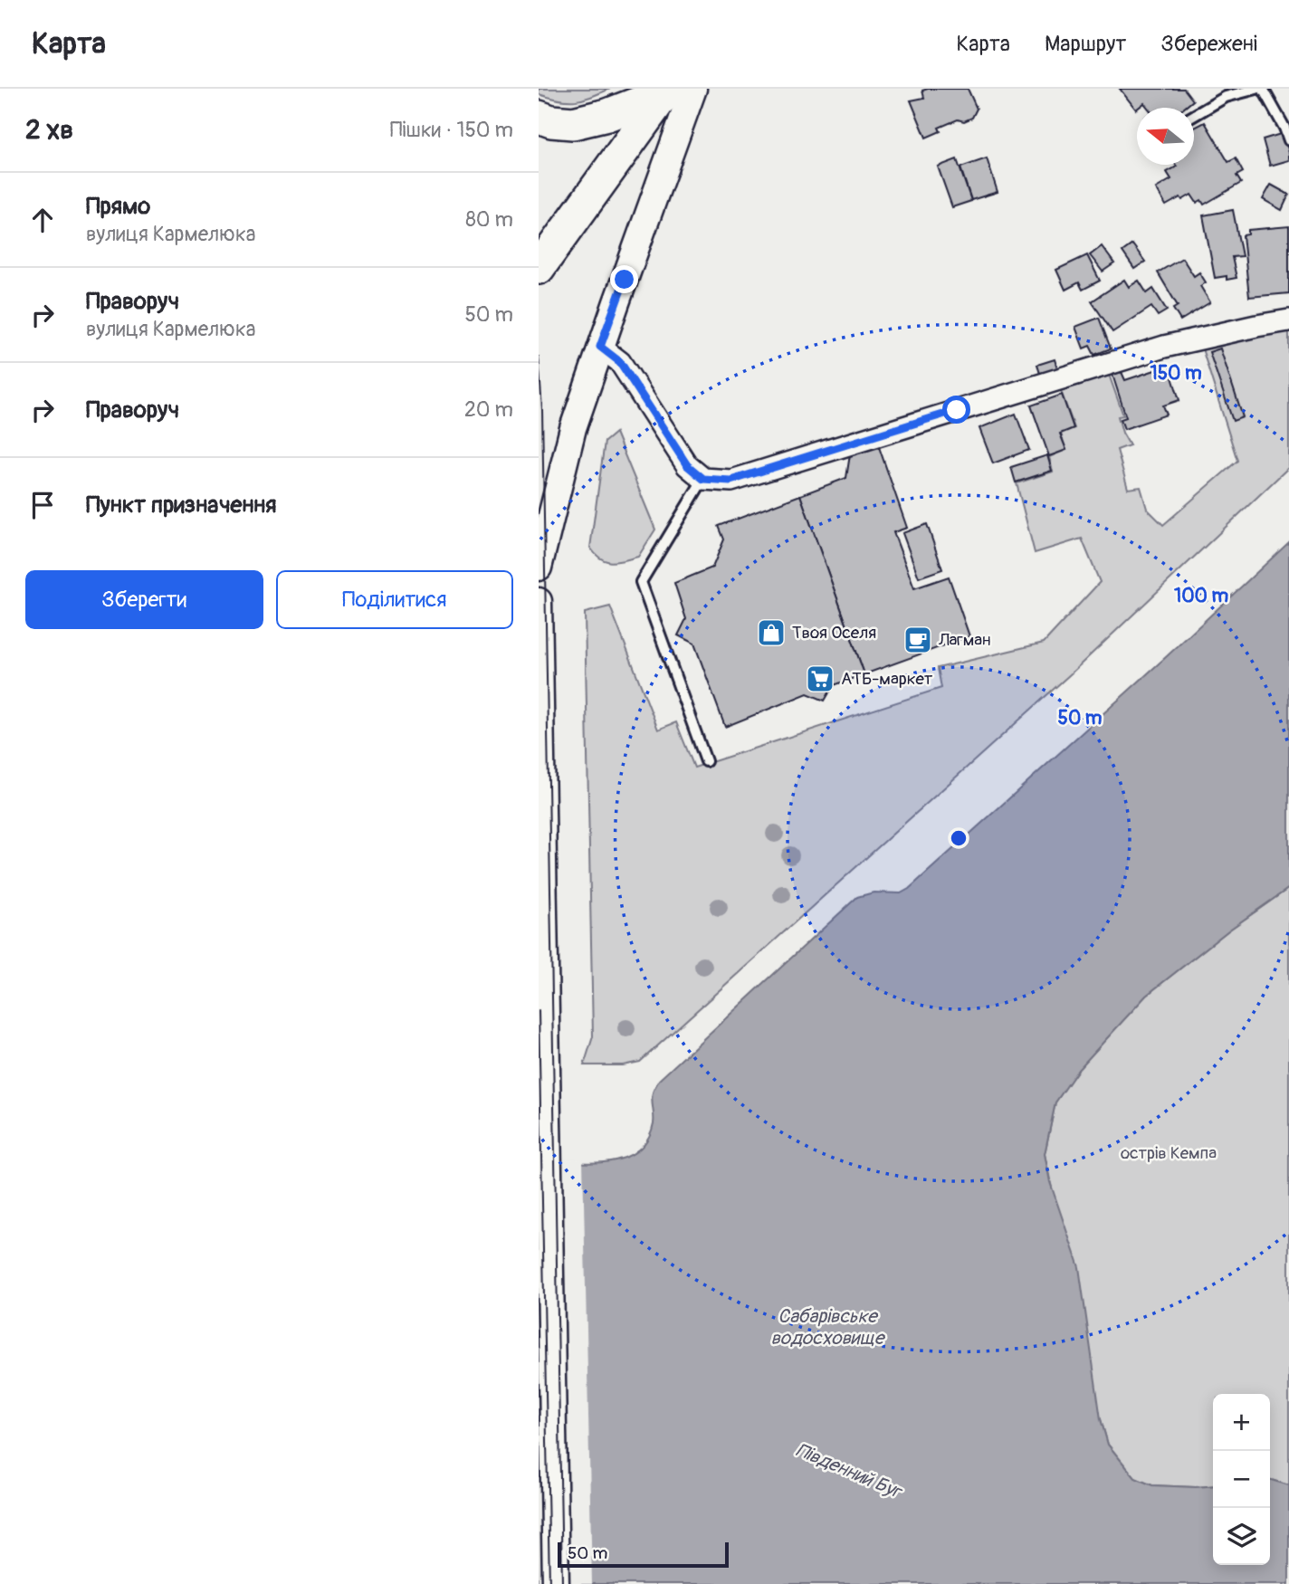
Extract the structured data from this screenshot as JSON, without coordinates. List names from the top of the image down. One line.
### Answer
{"water":["Сабарівське водосховище","Південний Буг"],"parks":["острів Кемпа"],"places":{"shop":["Твоя Оселя"],"cafe":["Лагман"],"supermarket":["АТБ-маркет"]},"scale_bar":"50 m","north":"left","page":{"header":"Карта","nav":["Карта","Маршрут","Збережені"],"heading":["2 хв","Пішки · 150 m"],"list":[["Прямо","вулиця Кармелюка","80 m"],["Праворуч","вулиця Кармелюка","50 m"],["Праворуч","20 m"],"Пункт призначення"],"buttons":["Зберегти","Поділитися"],"map_buttons":["+","−"],"scale":"50 m"},"rings":["150 m","100 m","50 m"]}
